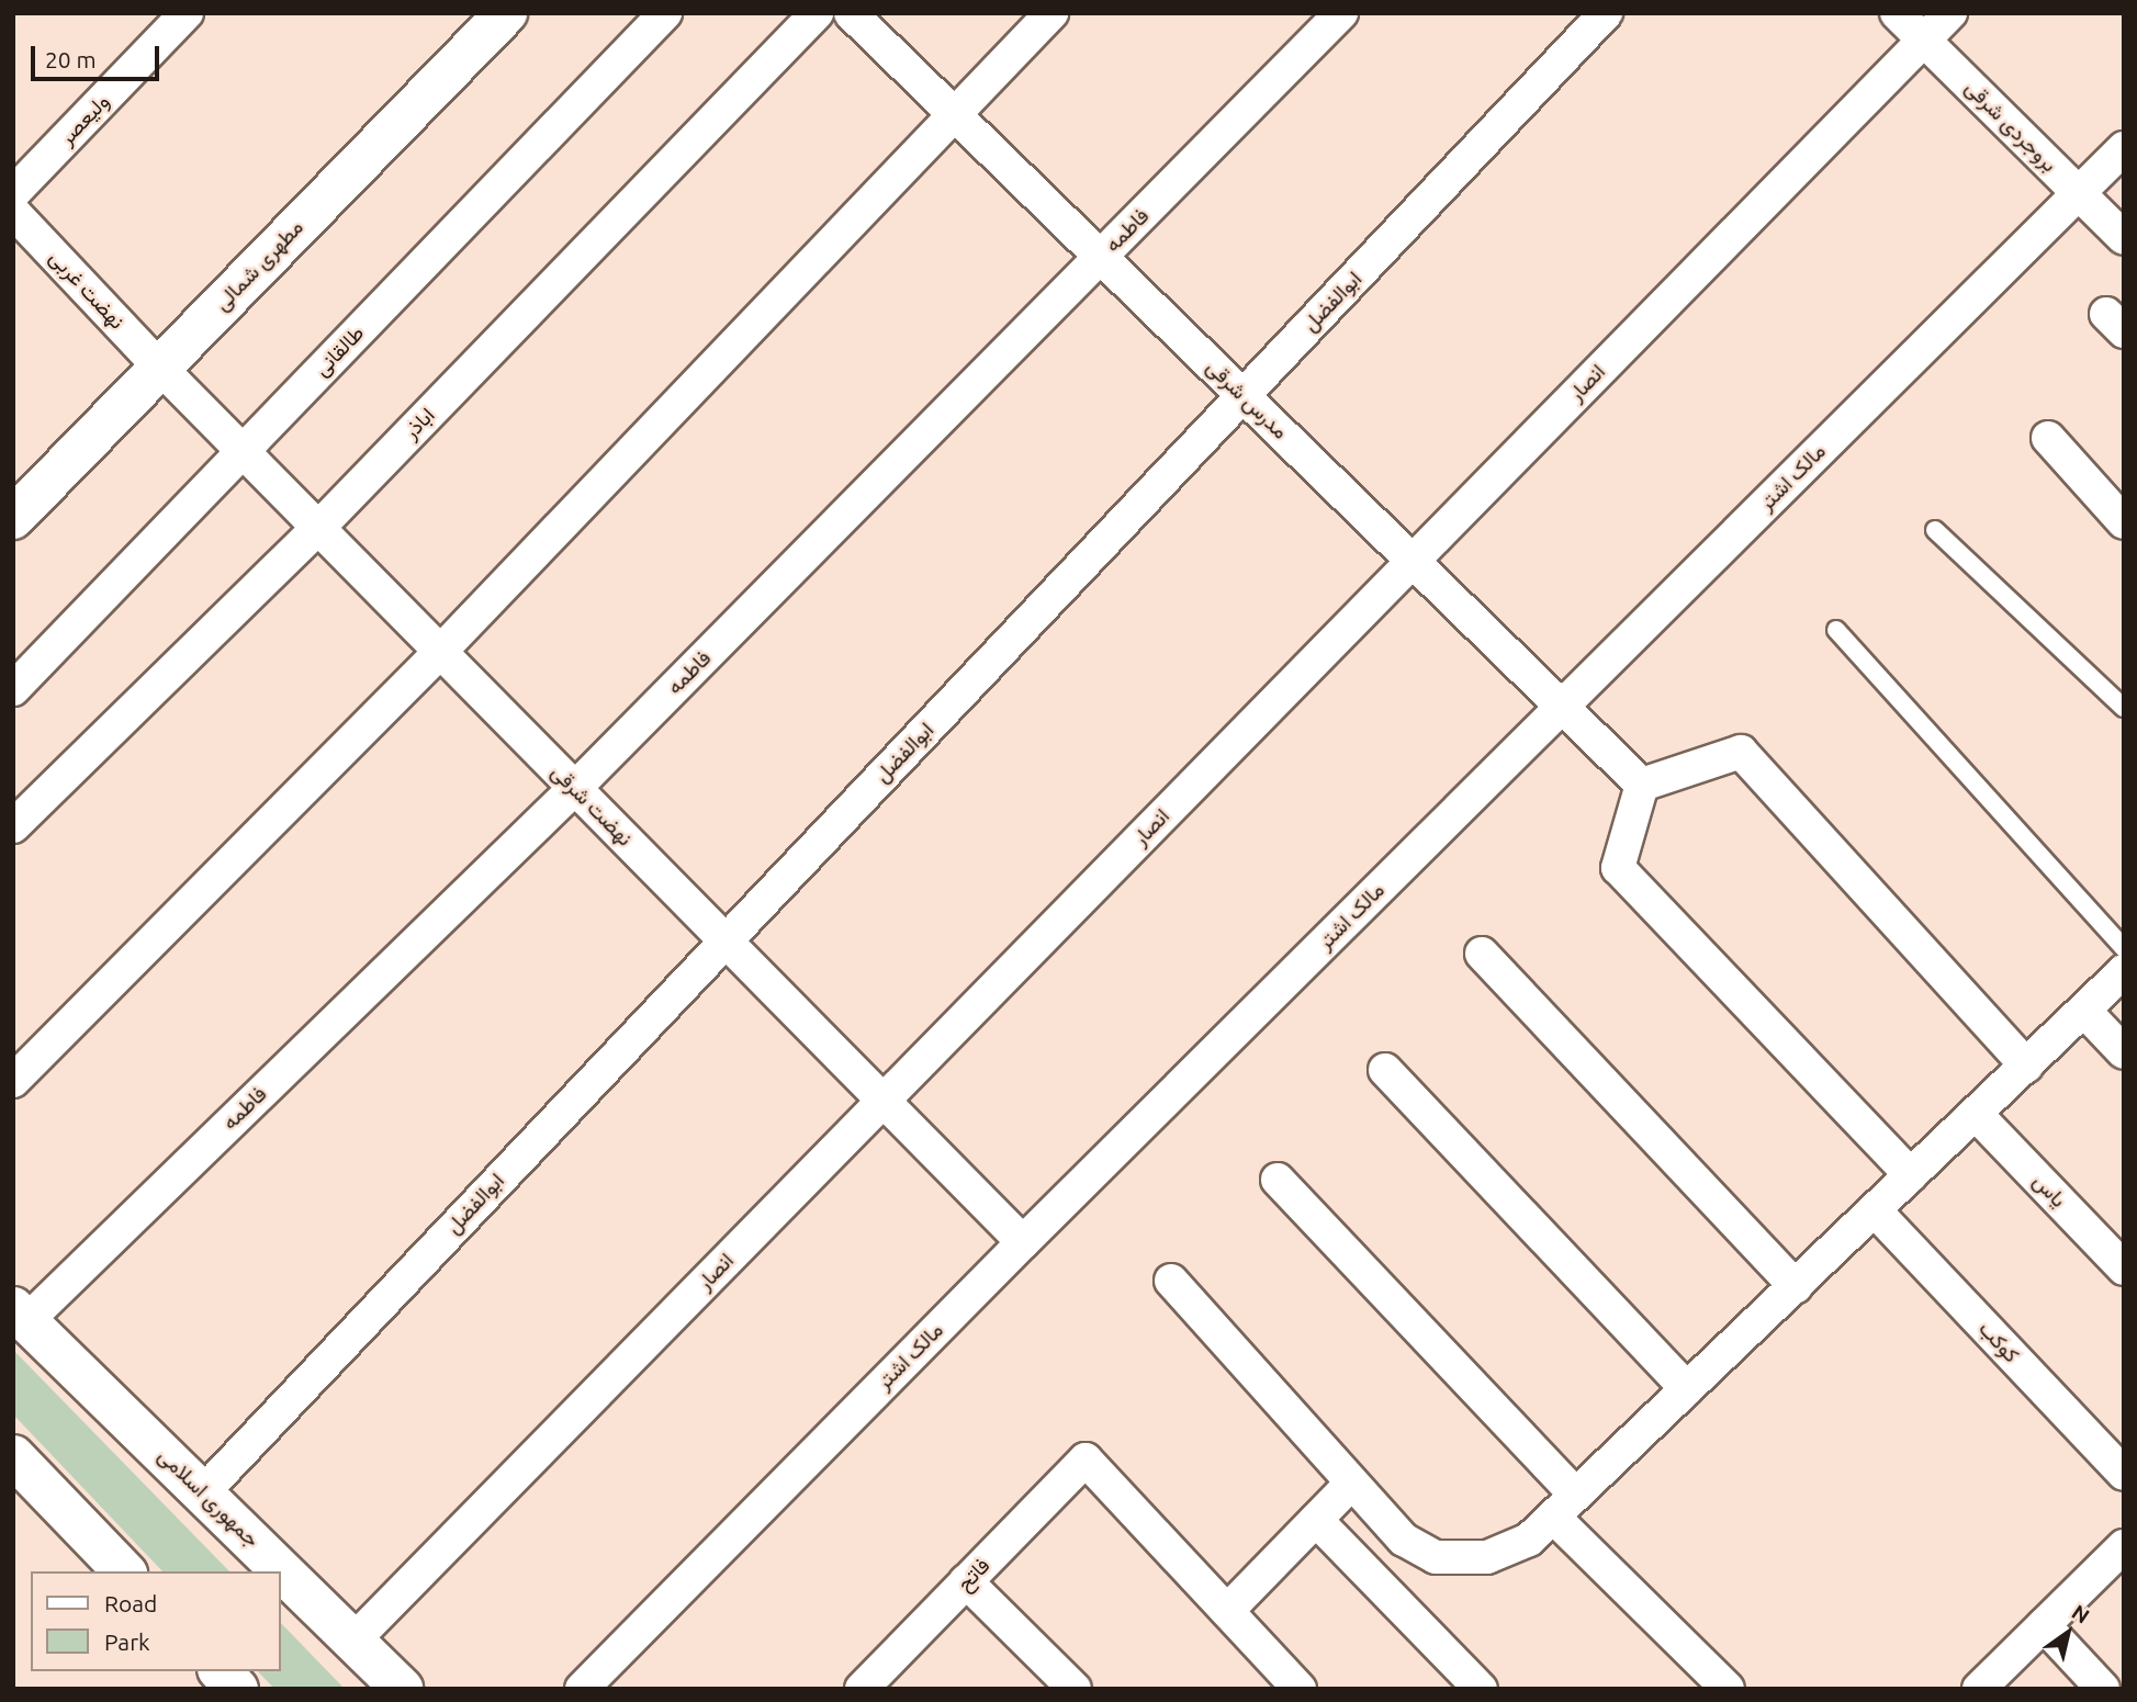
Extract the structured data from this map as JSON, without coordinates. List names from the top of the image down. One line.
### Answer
{"streets":{"main road":["مطهری شمالی","جمهوری اسلامی"],"street":["ولیعصر","بروجردی شرقی","فاطمه","نهضت غربی","ابوالفضل","طالقانی","انصار","مدرس شرقی","اباذر","مالک اشتر","نهضت شرقی","یاس","کوکب","فاتح"]},"crossings":[["بروجردی شرقی","انصار"],["بروجردی شرقی","مالک اشتر"],["فاطمه","مدرس شرقی"],["فاطمه","نهضت شرقی"],["فاطمه","جمهوری اسلامی"],["مطهری شمالی","نهضت غربی"],["مطهری شمالی","نهضت شرقی"],["نهضت غربی","نهضت شرقی"],["ابوالفضل","مدرس شرقی"],["ابوالفضل","نهضت شرقی"],["ابوالفضل","جمهوری اسلامی"],["طالقانی","نهضت شرقی"],["انصار","مدرس شرقی"],["انصار","نهضت شرقی"],["انصار","جمهوری اسلامی"],["مدرس شرقی","مالک اشتر"],["اباذر","نهضت شرقی"],["مالک اشتر","نهضت شرقی"]],"legend":["Road","Park"],"scale_bar":"20 m","north":"top right"}
